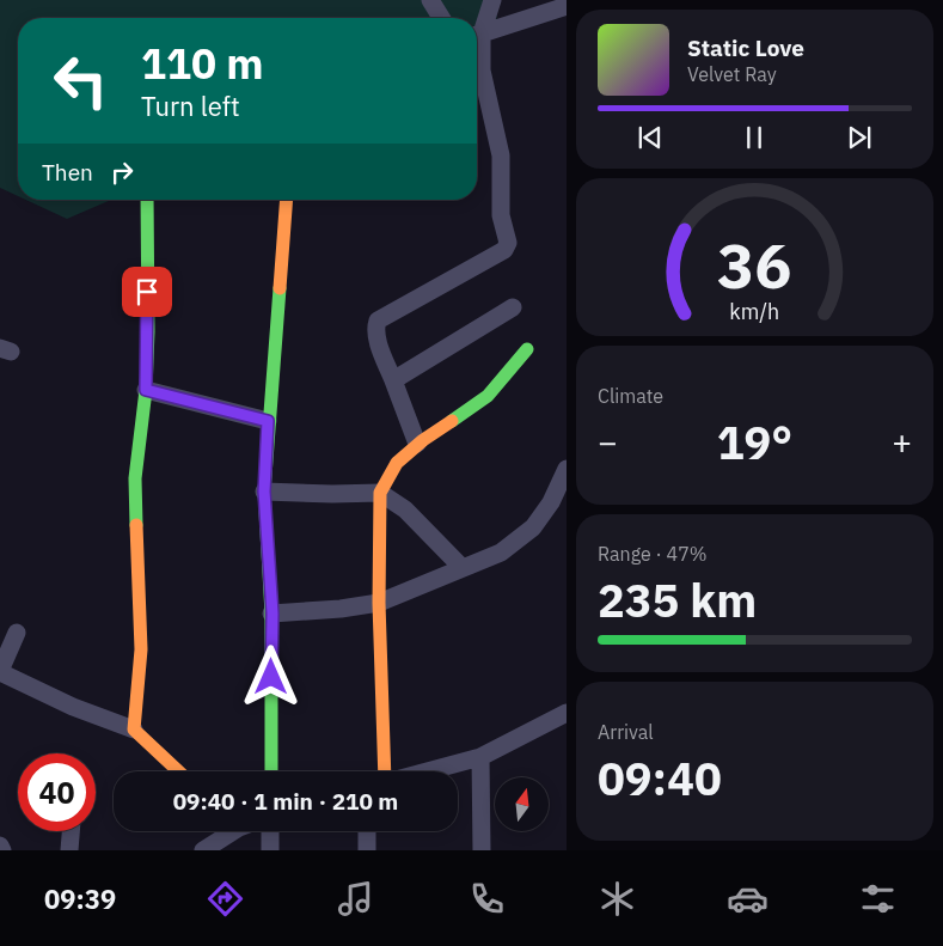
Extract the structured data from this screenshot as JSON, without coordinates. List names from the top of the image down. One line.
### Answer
{"north":"top","page":{"turn":["110 m","Turn left"],"song":["Static Love","Velvet Ray"],"then":"Then","tile":["Climate",["Range · 47%","235 km"],["Arrival","09:40"]],"heat":["−","19°","+"],"limit":"40","trip":"09:40 · 1 min · 210 m","tabs":"09:39","gauge":["36","km/h"]}}
